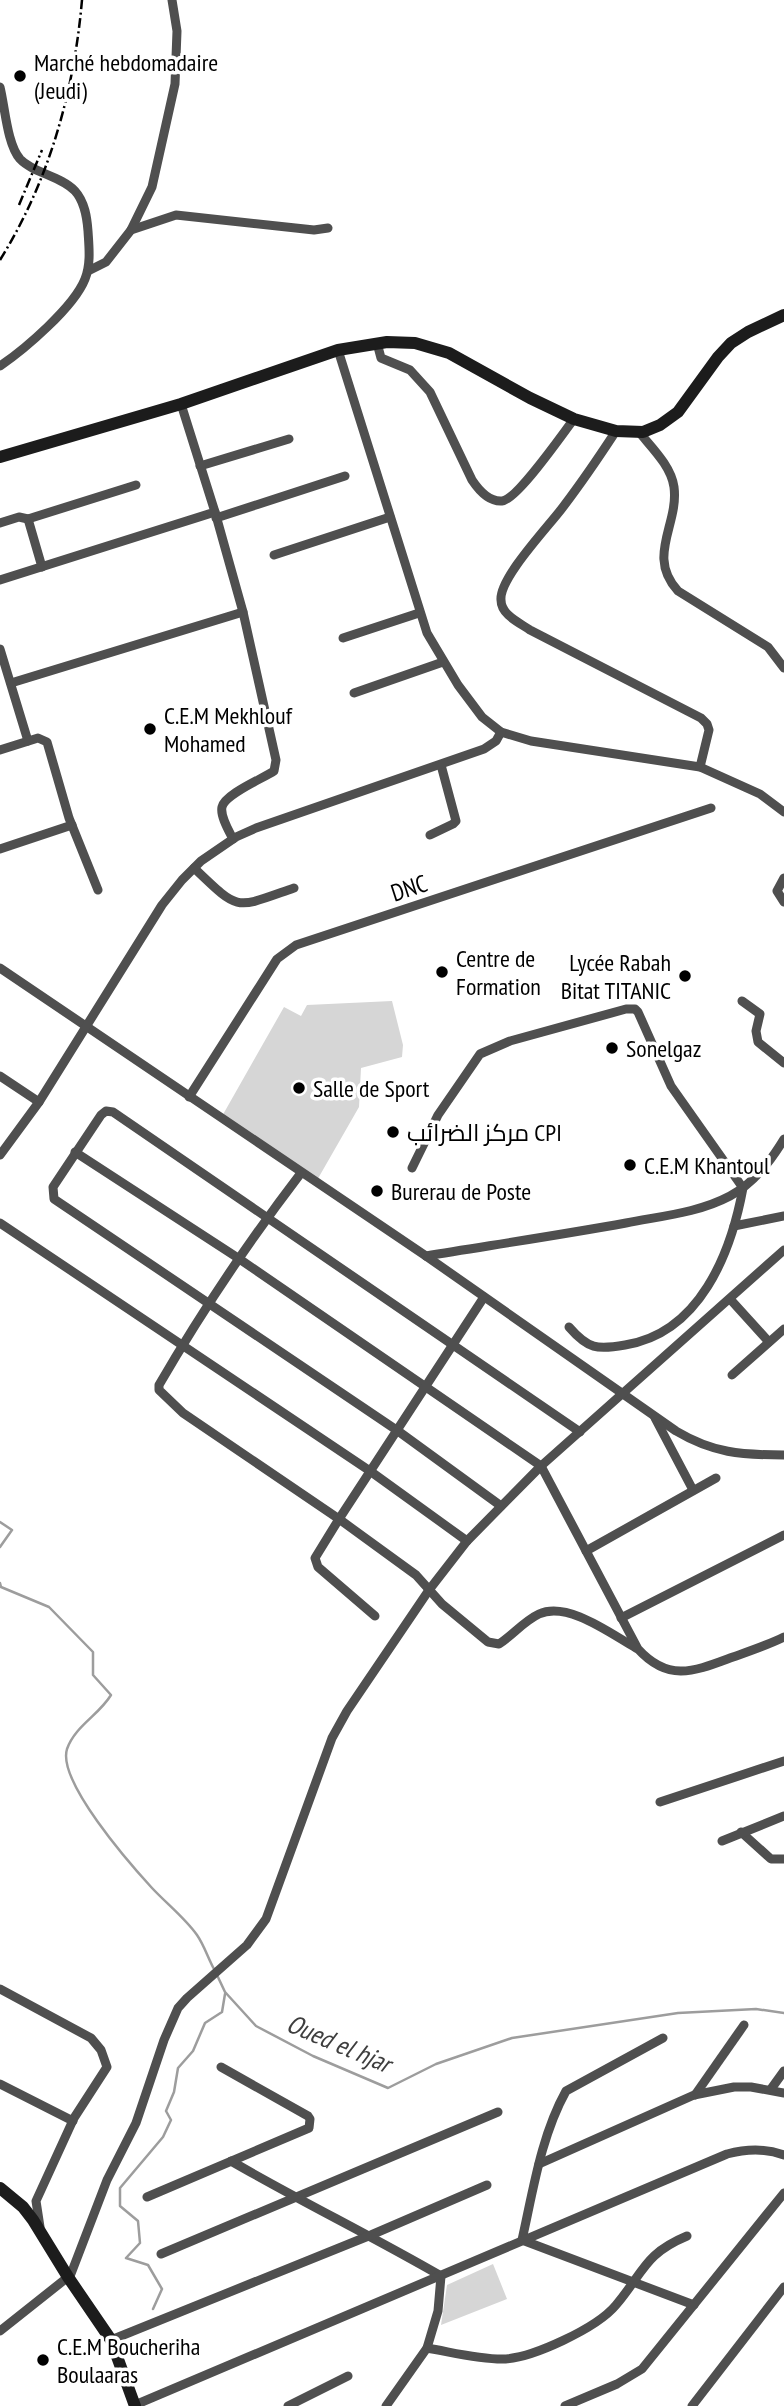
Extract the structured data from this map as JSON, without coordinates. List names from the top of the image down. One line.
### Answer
{"streets":{"street":["DNC"]},"water":["Oued el hjar"],"places":["Marché hebdomadaire (Jeudi)","C.E.M Mekhlouf Mohamed","Centre de Formation","Lycée Rabah Bitat TITANIC","Sonelgaz","Salle de Sport","مركز الضرائب CPI","C.E.M Khantoul","Burerau de Poste","C.E.M Boucheriha Boulaaras"]}
